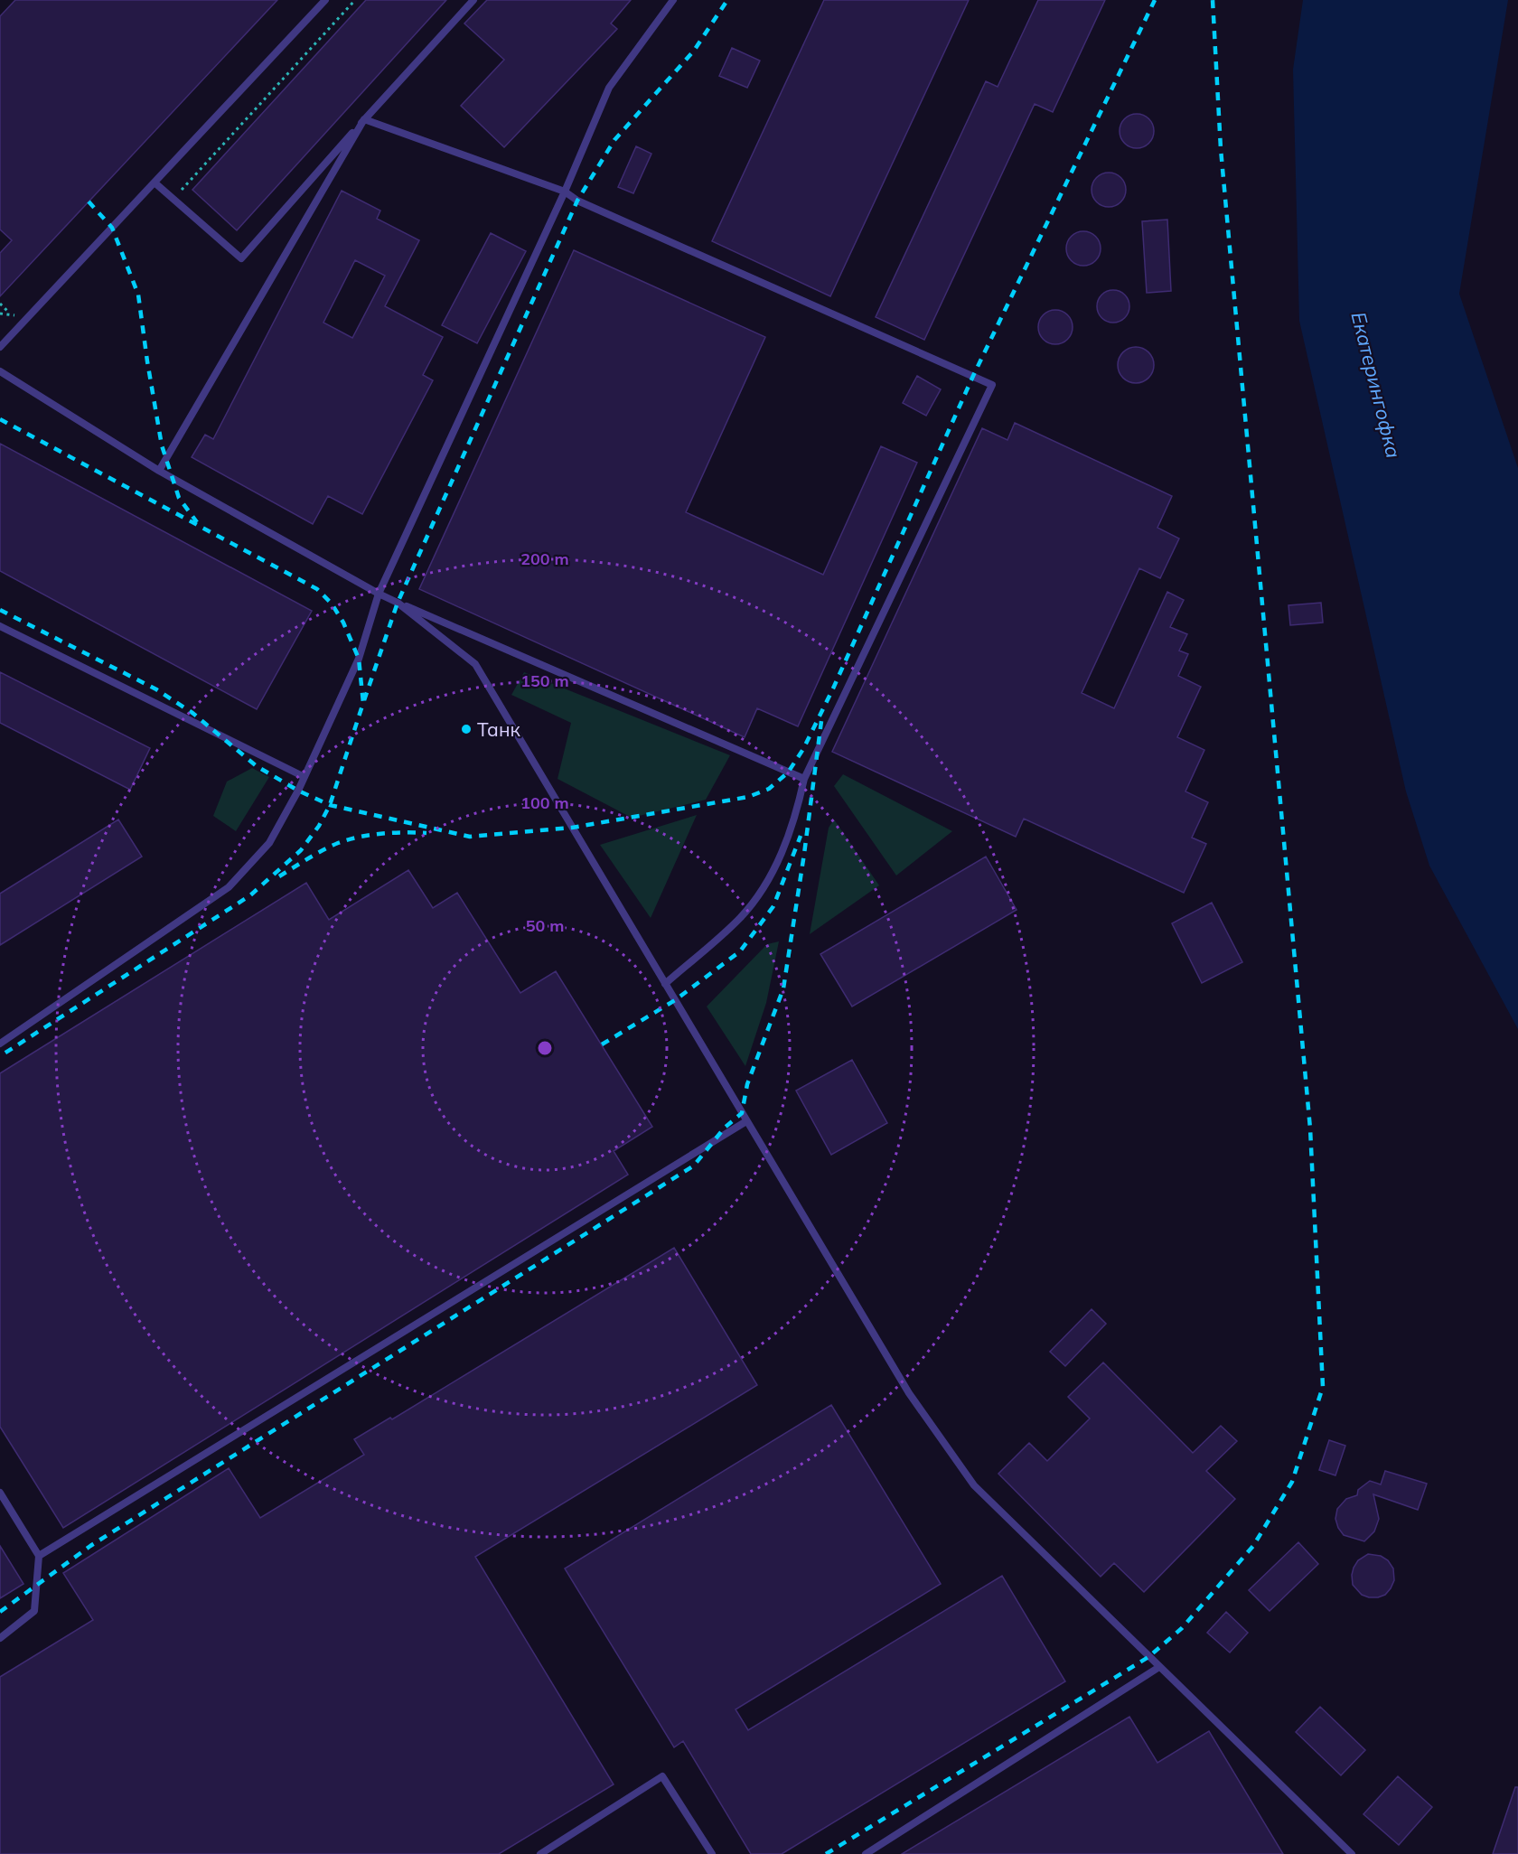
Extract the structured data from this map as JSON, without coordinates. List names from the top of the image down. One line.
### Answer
{"water":["Екатерингофка"],"places":["Танк"],"rings":["200 m","150 m","100 m","50 m"]}
